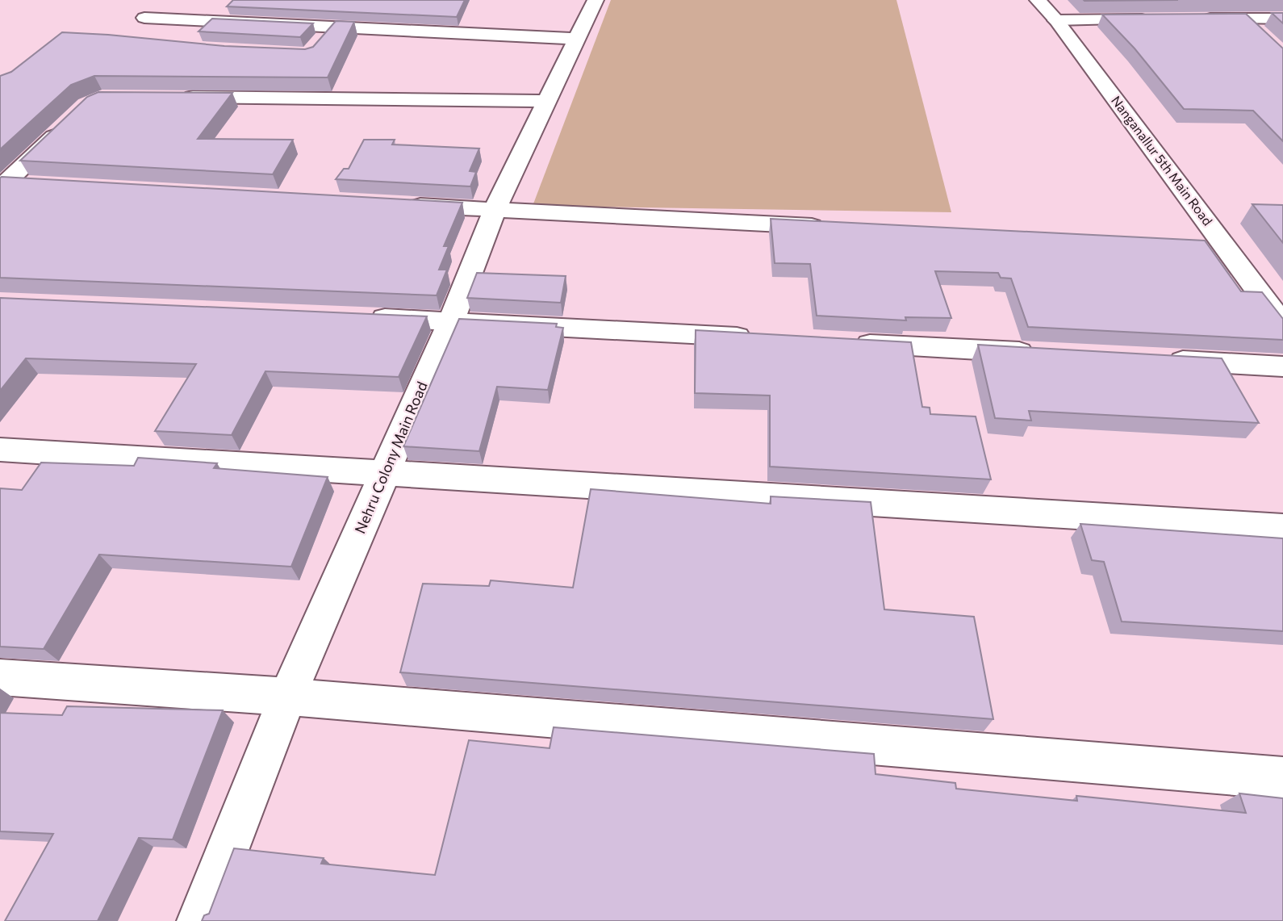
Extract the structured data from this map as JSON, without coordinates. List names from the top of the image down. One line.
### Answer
{"streets":{"street":["Nanganallur 5th Main Road","Nehru Colony Main Road"]}}
